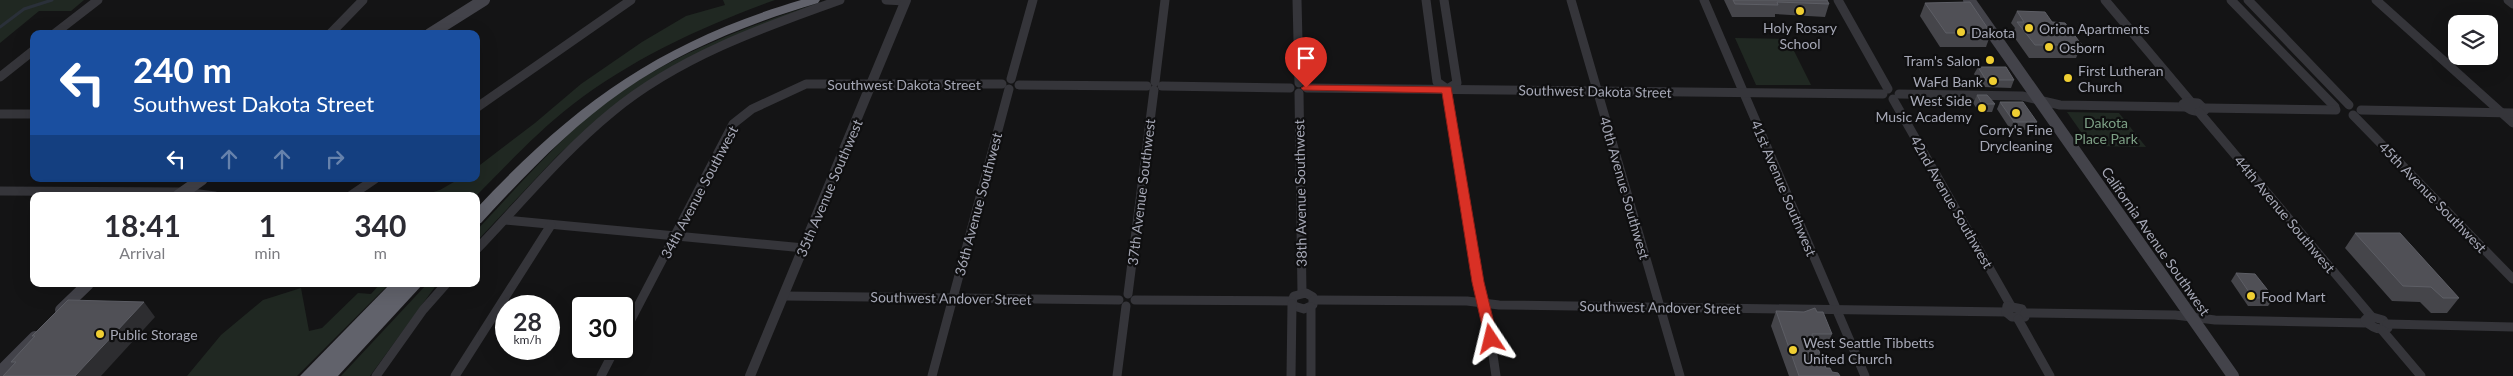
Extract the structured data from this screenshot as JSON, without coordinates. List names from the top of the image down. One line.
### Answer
{"streets":{"main road":["California Avenue Southwest"],"street":["Southwest Dakota Street","35th Avenue Southwest","40th Avenue Southwest","41st Avenue Southwest","34th Avenue Southwest","37th Avenue Southwest","38th Avenue Southwest","45th Avenue Southwest","42nd Avenue Southwest","36th Avenue Southwest","44th Avenue Southwest","Southwest Andover Street"]},"crossings":[["Southwest Dakota Street","35th Avenue Southwest"],["Southwest Dakota Street","40th Avenue Southwest"],["Southwest Dakota Street","41st Avenue Southwest"],["Southwest Dakota Street","34th Avenue Southwest"],["Southwest Dakota Street","38th Avenue Southwest"],["Southwest Dakota Street","36th Avenue Southwest"],["35th Avenue Southwest","Southwest Andover Street"],["40th Avenue Southwest","Southwest Andover Street"],["41st Avenue Southwest","Southwest Andover Street"],["37th Avenue Southwest","Southwest Andover Street"],["38th Avenue Southwest","Southwest Andover Street"],["42nd Avenue Southwest","Southwest Andover Street"],["36th Avenue Southwest","Southwest Andover Street"]],"parks":["Dakota Place Park"],"places":["Holy Rosary School","Orion Apartments","Dakota","Osborn","Tram's Salon","First Lutheran Church","WaFd Bank","West Side Music Academy","Corry's Fine Drycleaning","Food Mart","Public Storage","West Seattle Tibbetts United Church"],"page":{"turn":["240 m","Southwest Dakota Street"],"eta":["18:41","Arrival","1","min","340","m"],"speed":"28 km/h","limit":"30"}}
